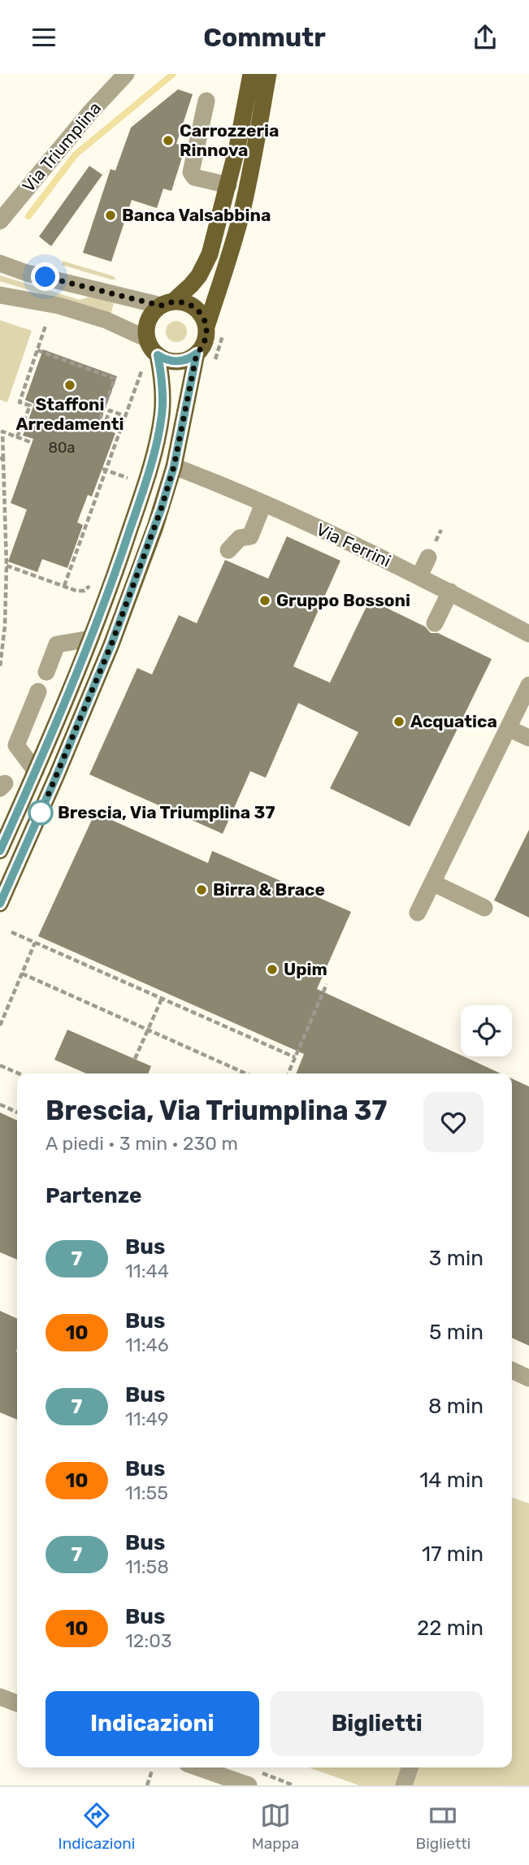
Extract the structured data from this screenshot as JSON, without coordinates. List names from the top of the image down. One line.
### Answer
{"streets":{"street":["Via Triumplina","Via Ferrini"]},"places":["Carrozzeria Rinnova","Banca Valsabbina","Staffoni Arredamenti","Gruppo Bossoni","Acquatica","Brescia, Via Triumplina 37","Birra & Brace","Upim"],"lines":["bus line 7"],"house_numbers":["80a"],"page":{"header":"Commutr","heading":[["Brescia, Via Triumplina 37","A piedi · 3 min · 230 m"],"Partenze"],"list":[{"mark":"7","name":"Bus","note":"11:44","value":"3 min"},{"mark":"10","name":"Bus","note":"11:46","value":"5 min"},{"mark":"7","name":"Bus","note":"11:49","value":"8 min"},{"mark":"10","name":"Bus","note":"11:55","value":"14 min"},{"mark":"7","name":"Bus","note":"11:58","value":"17 min"},{"mark":"10","name":"Bus","note":"12:03","value":"22 min"}],"buttons":["Indicazioni","Biglietti"],"tabs":["Indicazioni","Mappa","Biglietti"]}}
